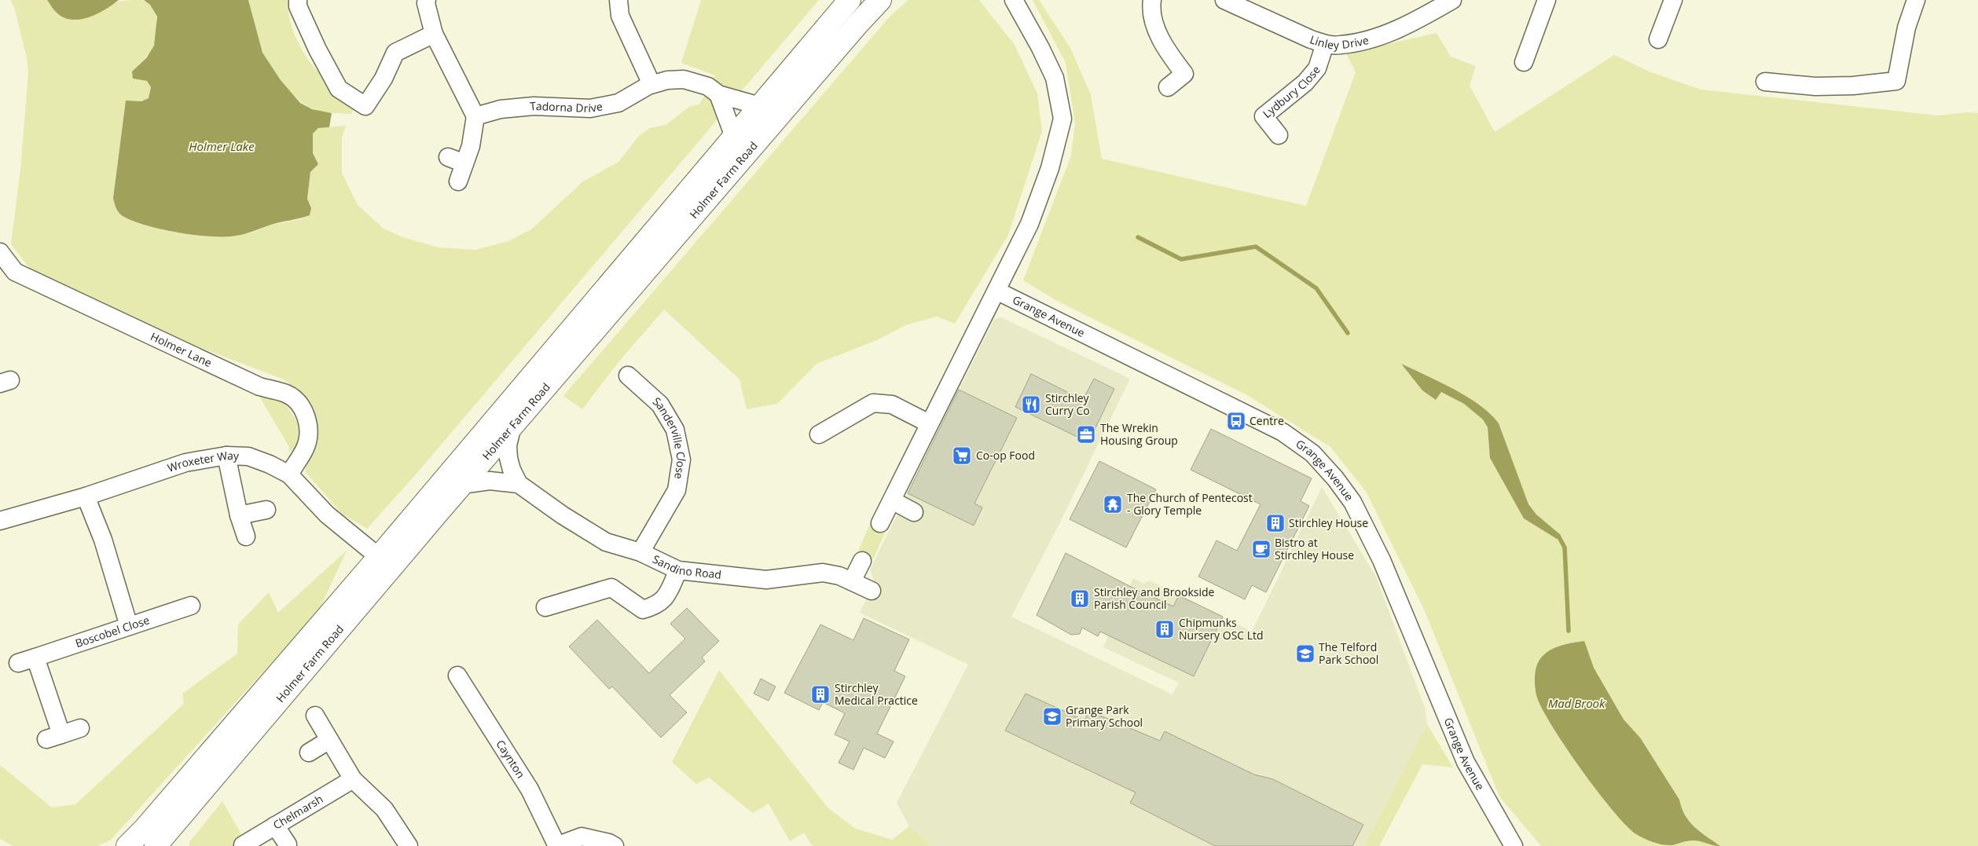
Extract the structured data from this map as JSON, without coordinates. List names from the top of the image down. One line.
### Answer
{"streets":{"street":["Linley Drive","Lydbury Close","Tadorna Drive","Holmer Farm Road","Grange Avenue","Holmer Lane","Sanderville Close","Wroxeter Way","Sandino Road","Boscobel Close","Caynton","Chelmarsh"]},"crossings":[["Linley Drive","Lydbury Close"],["Tadorna Drive","Holmer Farm Road"],["Holmer Farm Road","Wroxeter Way"],["Holmer Farm Road","Sandino Road"],["Holmer Lane","Wroxeter Way"],["Sanderville Close","Sandino Road"]],"water":["Holmer Lake","Mad Brook"],"places":{"restaurant":["Stirchley Curry Co"],"bus stop":["Centre"],"office":["The Wrekin Housing Group"],"supermarket":["Co-op Food"],"temple":["The Church of Pentecost - Glory Temple"],"building":["Stirchley House","Stirchley and Brookside Parish Council","Chipmunks Nursery OSC Ltd","Stirchley Medical Practice"],"cafe":["Bistro at Stirchley House"],"school or university":["The Telford Park School","Grange Park Primary School"]}}
